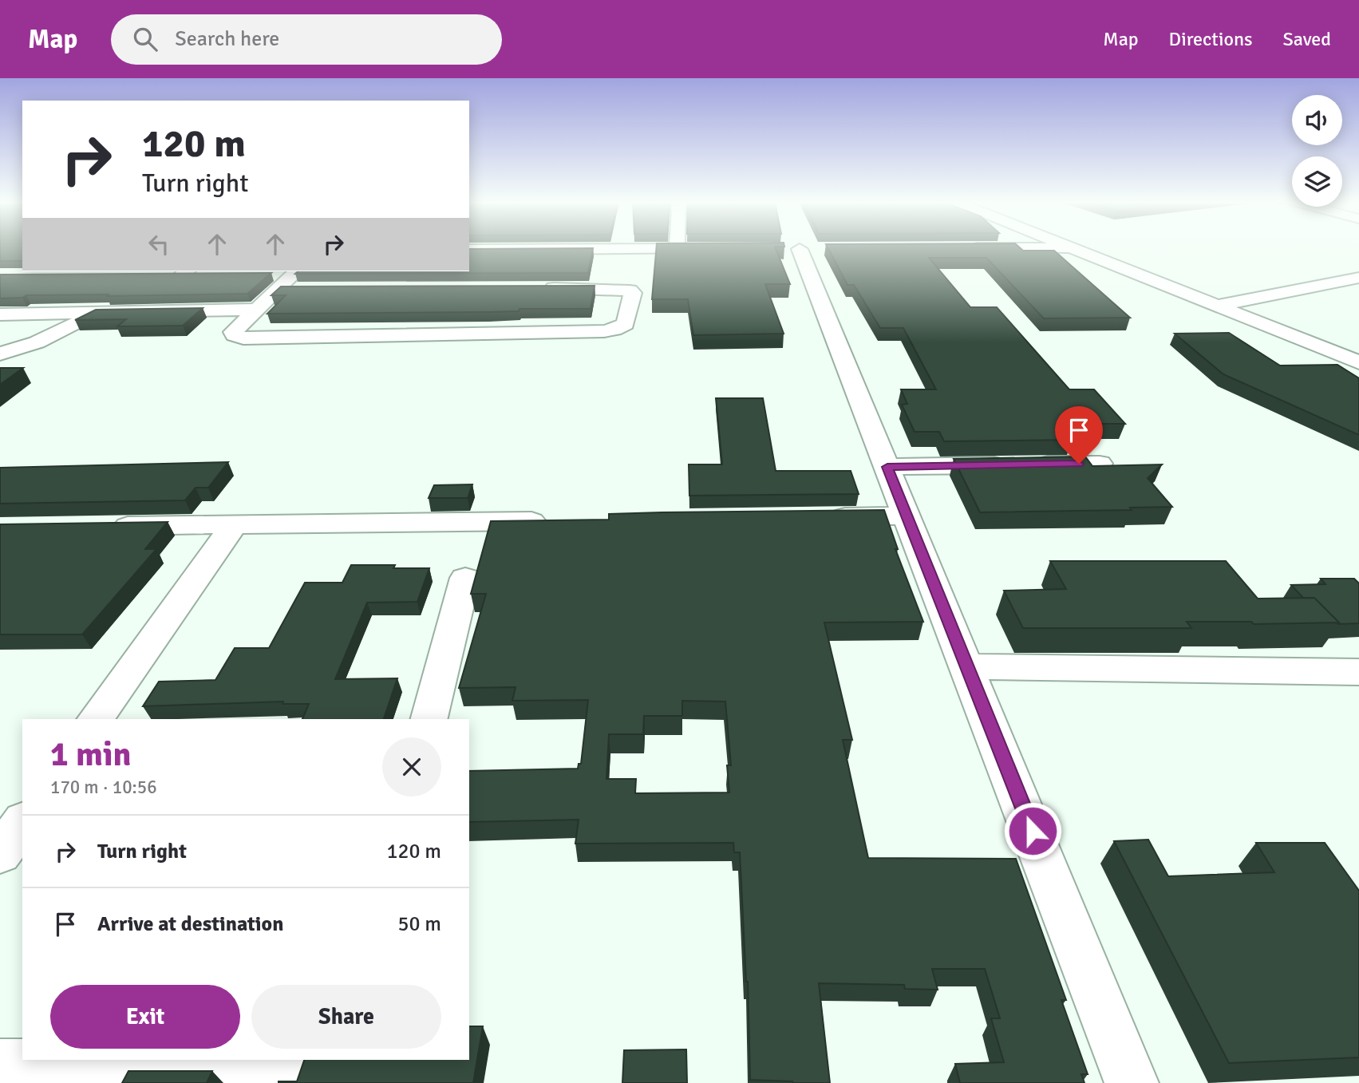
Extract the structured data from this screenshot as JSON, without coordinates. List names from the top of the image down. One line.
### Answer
{"page":{"header":"Map","search":"Search here","nav":["Map","Directions","Saved"],"turn":["120 m","Turn right"],"heading":["1 min","170 m · 10:56"],"list":[{"name":"Turn right","value":"120 m"},{"name":"Arrive at destination","value":"50 m"}],"buttons":["Exit","Share"]}}
